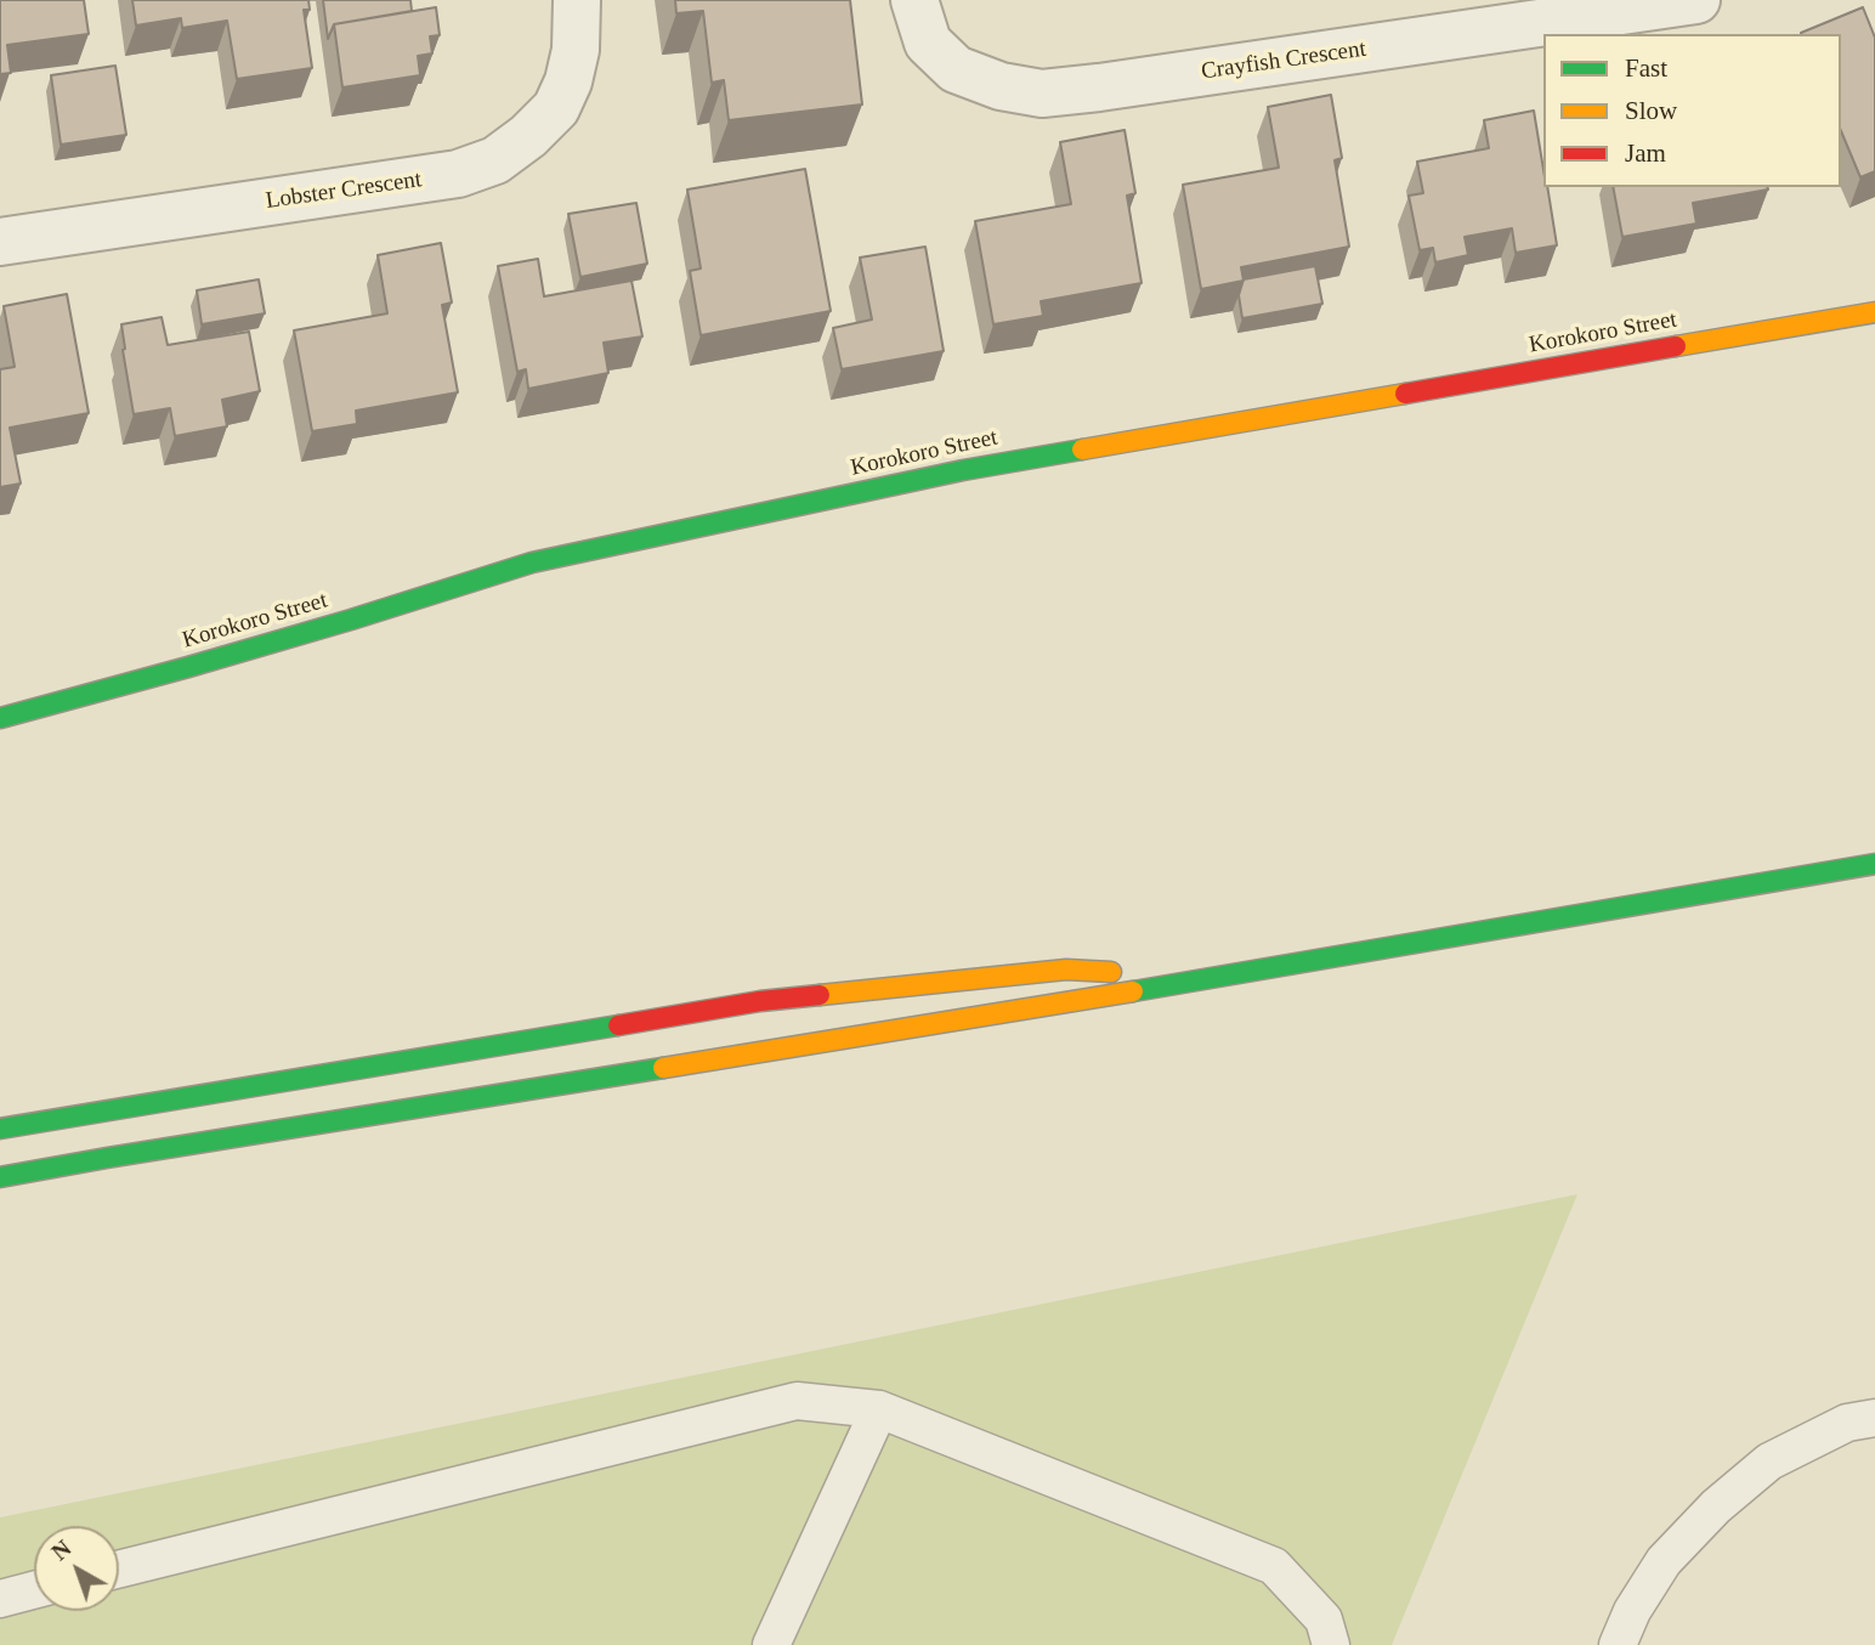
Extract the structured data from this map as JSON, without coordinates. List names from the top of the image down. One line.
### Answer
{"streets":{"main road":["Korokoro Street"],"street":["Crayfish Crescent","Lobster Crescent"]},"legend":["Fast","Slow","Jam"],"north":"top left"}
